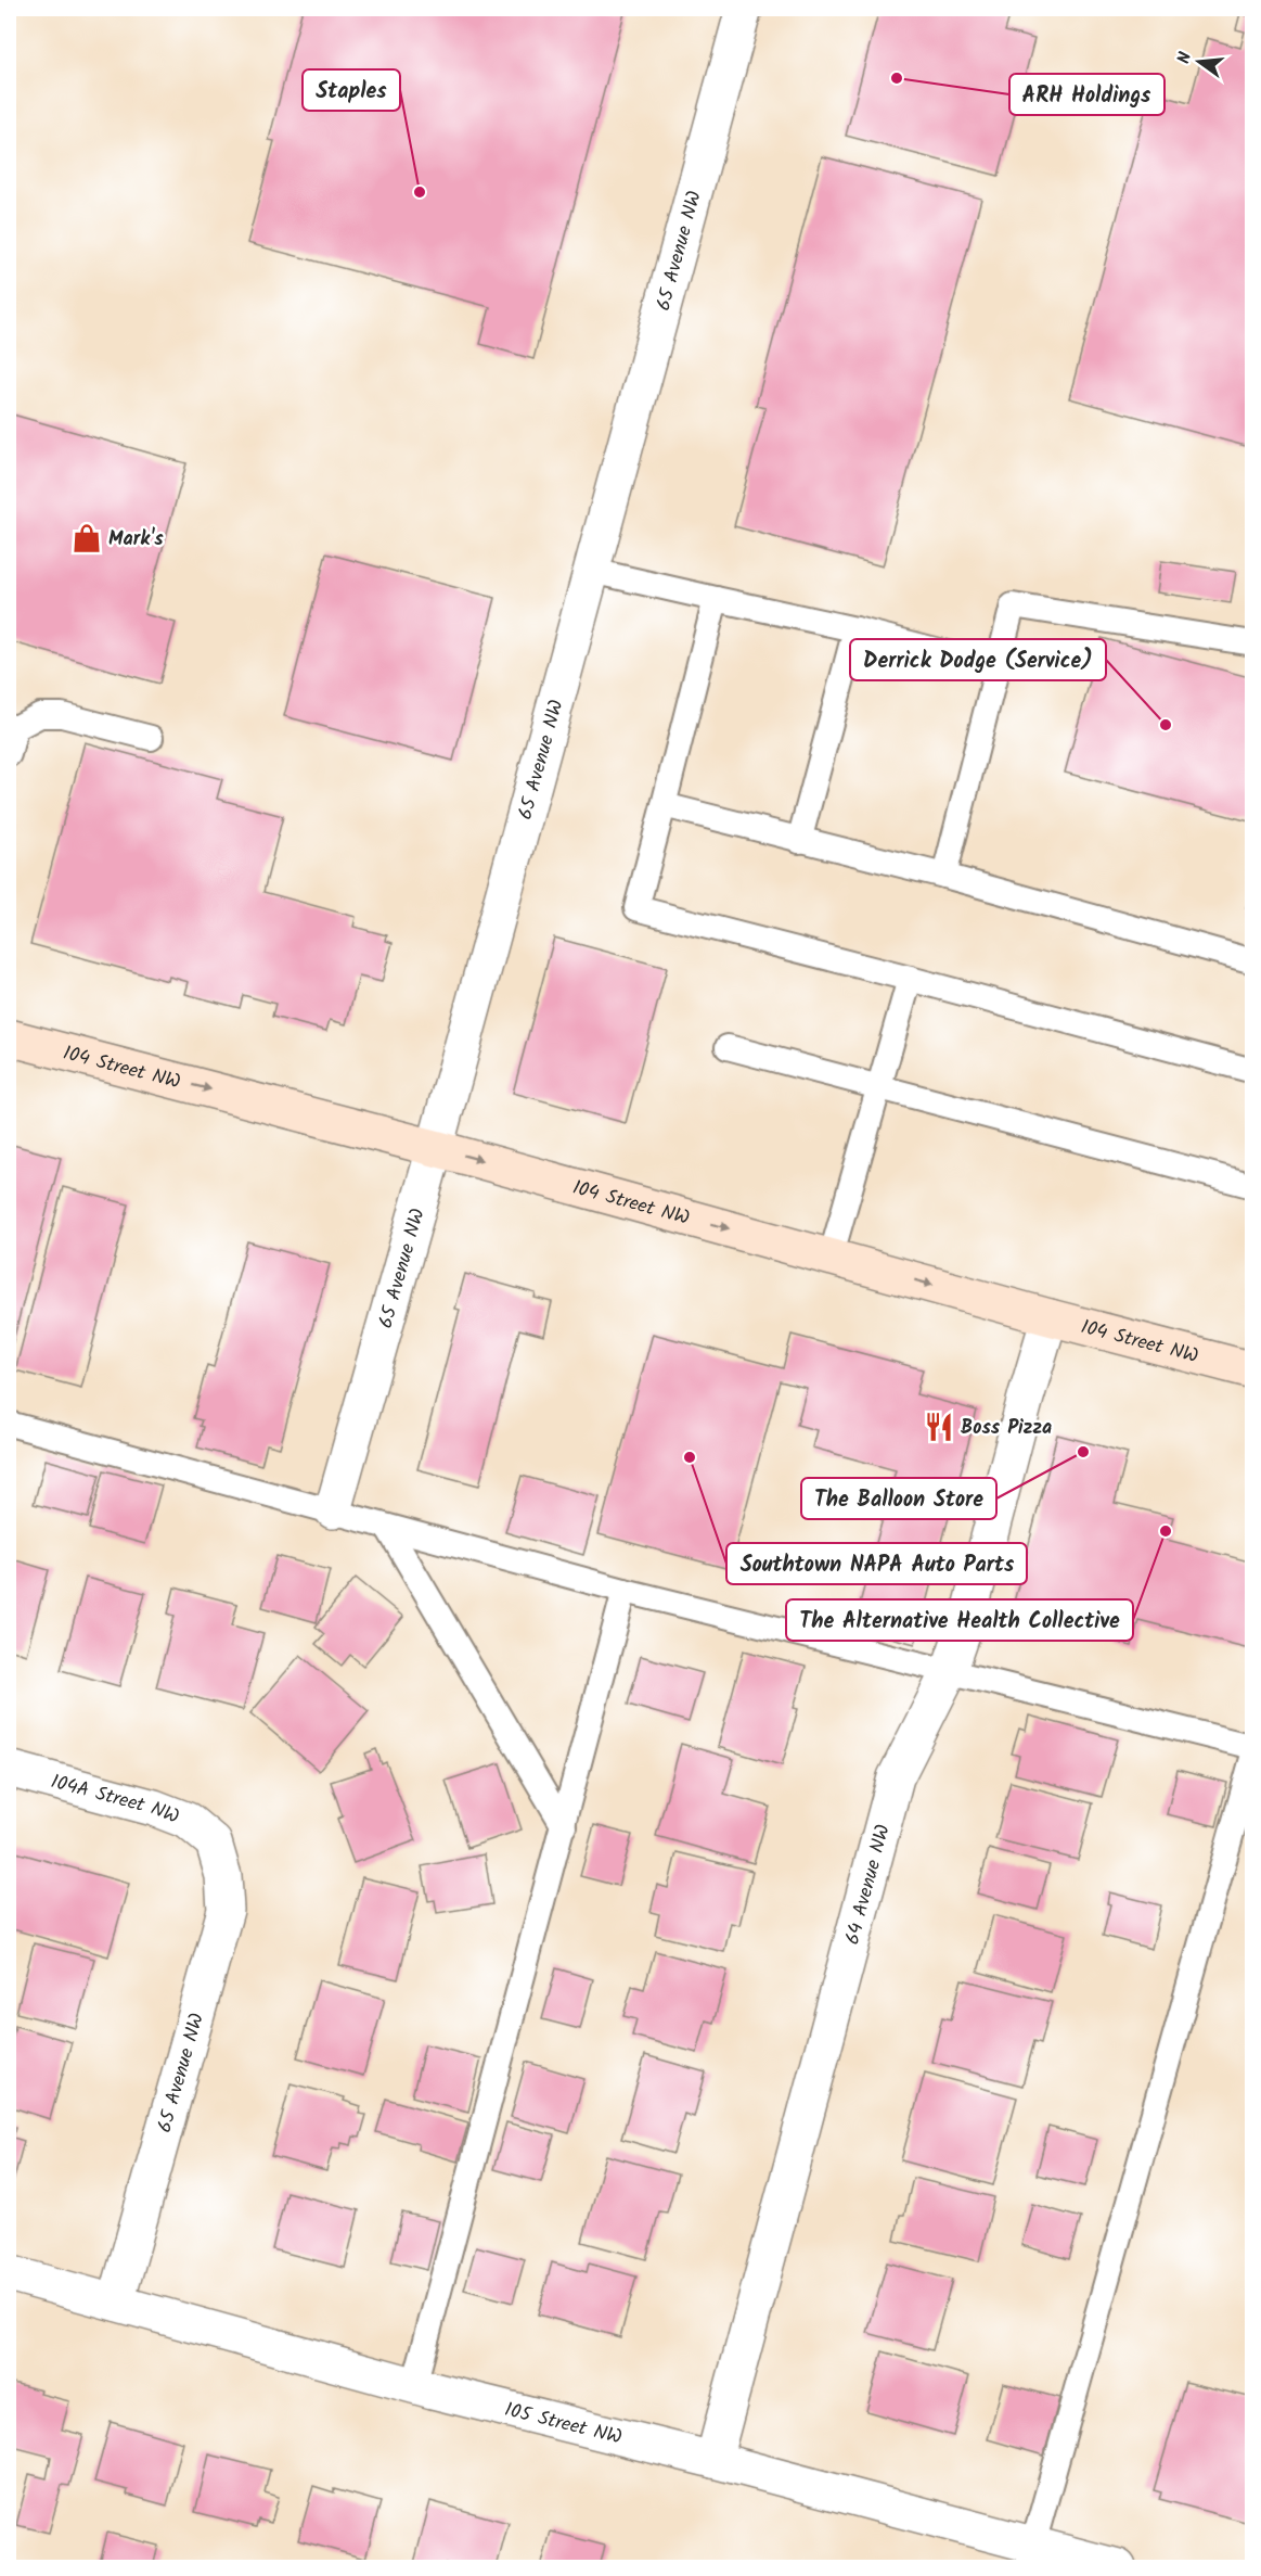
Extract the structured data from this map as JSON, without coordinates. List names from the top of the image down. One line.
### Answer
{"streets":{"main road":["104 Street NW"],"street":["65 Avenue NW","104A Street NW","64 Avenue NW","105 Street NW"]},"crossings":[["65 Avenue NW","104 Street NW"],["65 Avenue NW","104A Street NW"],["65 Avenue NW","105 Street NW"],["104 Street NW","64 Avenue NW"],["64 Avenue NW","105 Street NW"]],"one_way":["104 Street NW"],"places":{"other":["ARH Holdings","Staples","Derrick Dodge (Service)","The Balloon Store","Southtown NAPA Auto Parts","The Alternative Health Collective"],"shop":["Mark's"],"restaurant":["Boss Pizza"]},"north":"left"}
